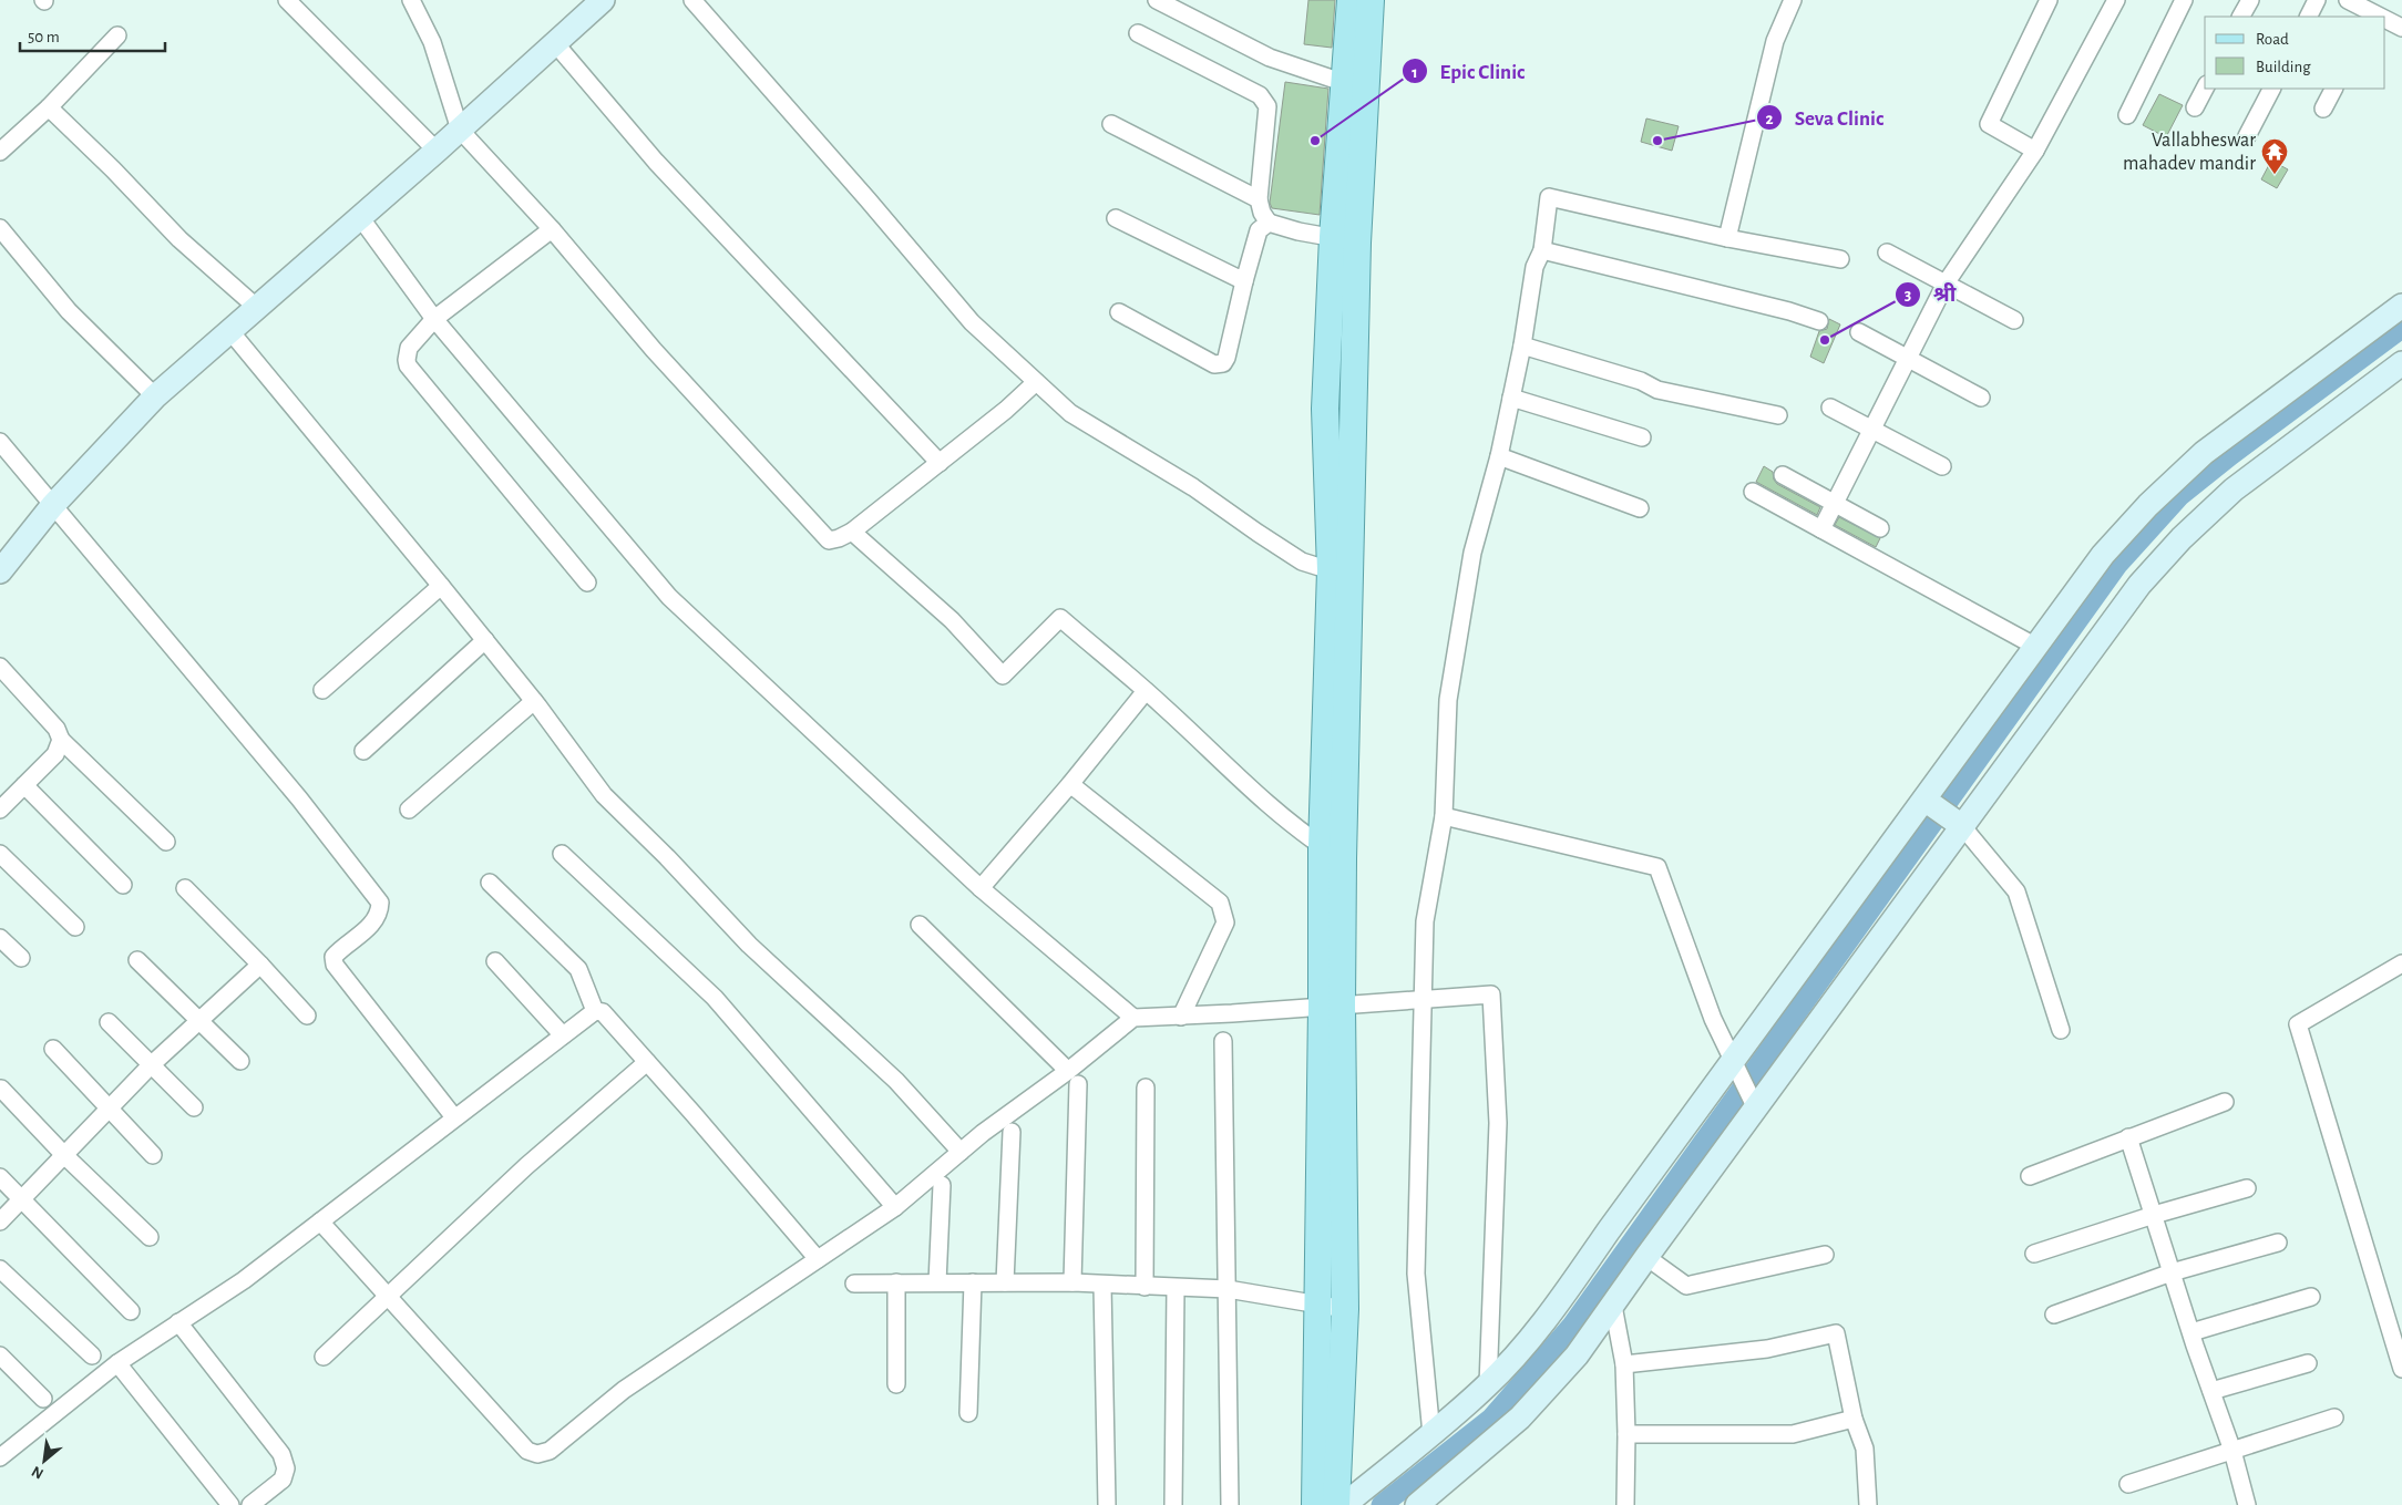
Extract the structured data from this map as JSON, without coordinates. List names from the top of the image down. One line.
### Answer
{"places":{"other":["Epic Clinic","Seva Clinic","श्री"],"temple":["Vallabheswar mahadev mandir"]},"legend":["Road","Building"],"scale_bar":"50 m","north":"bottom left"}
